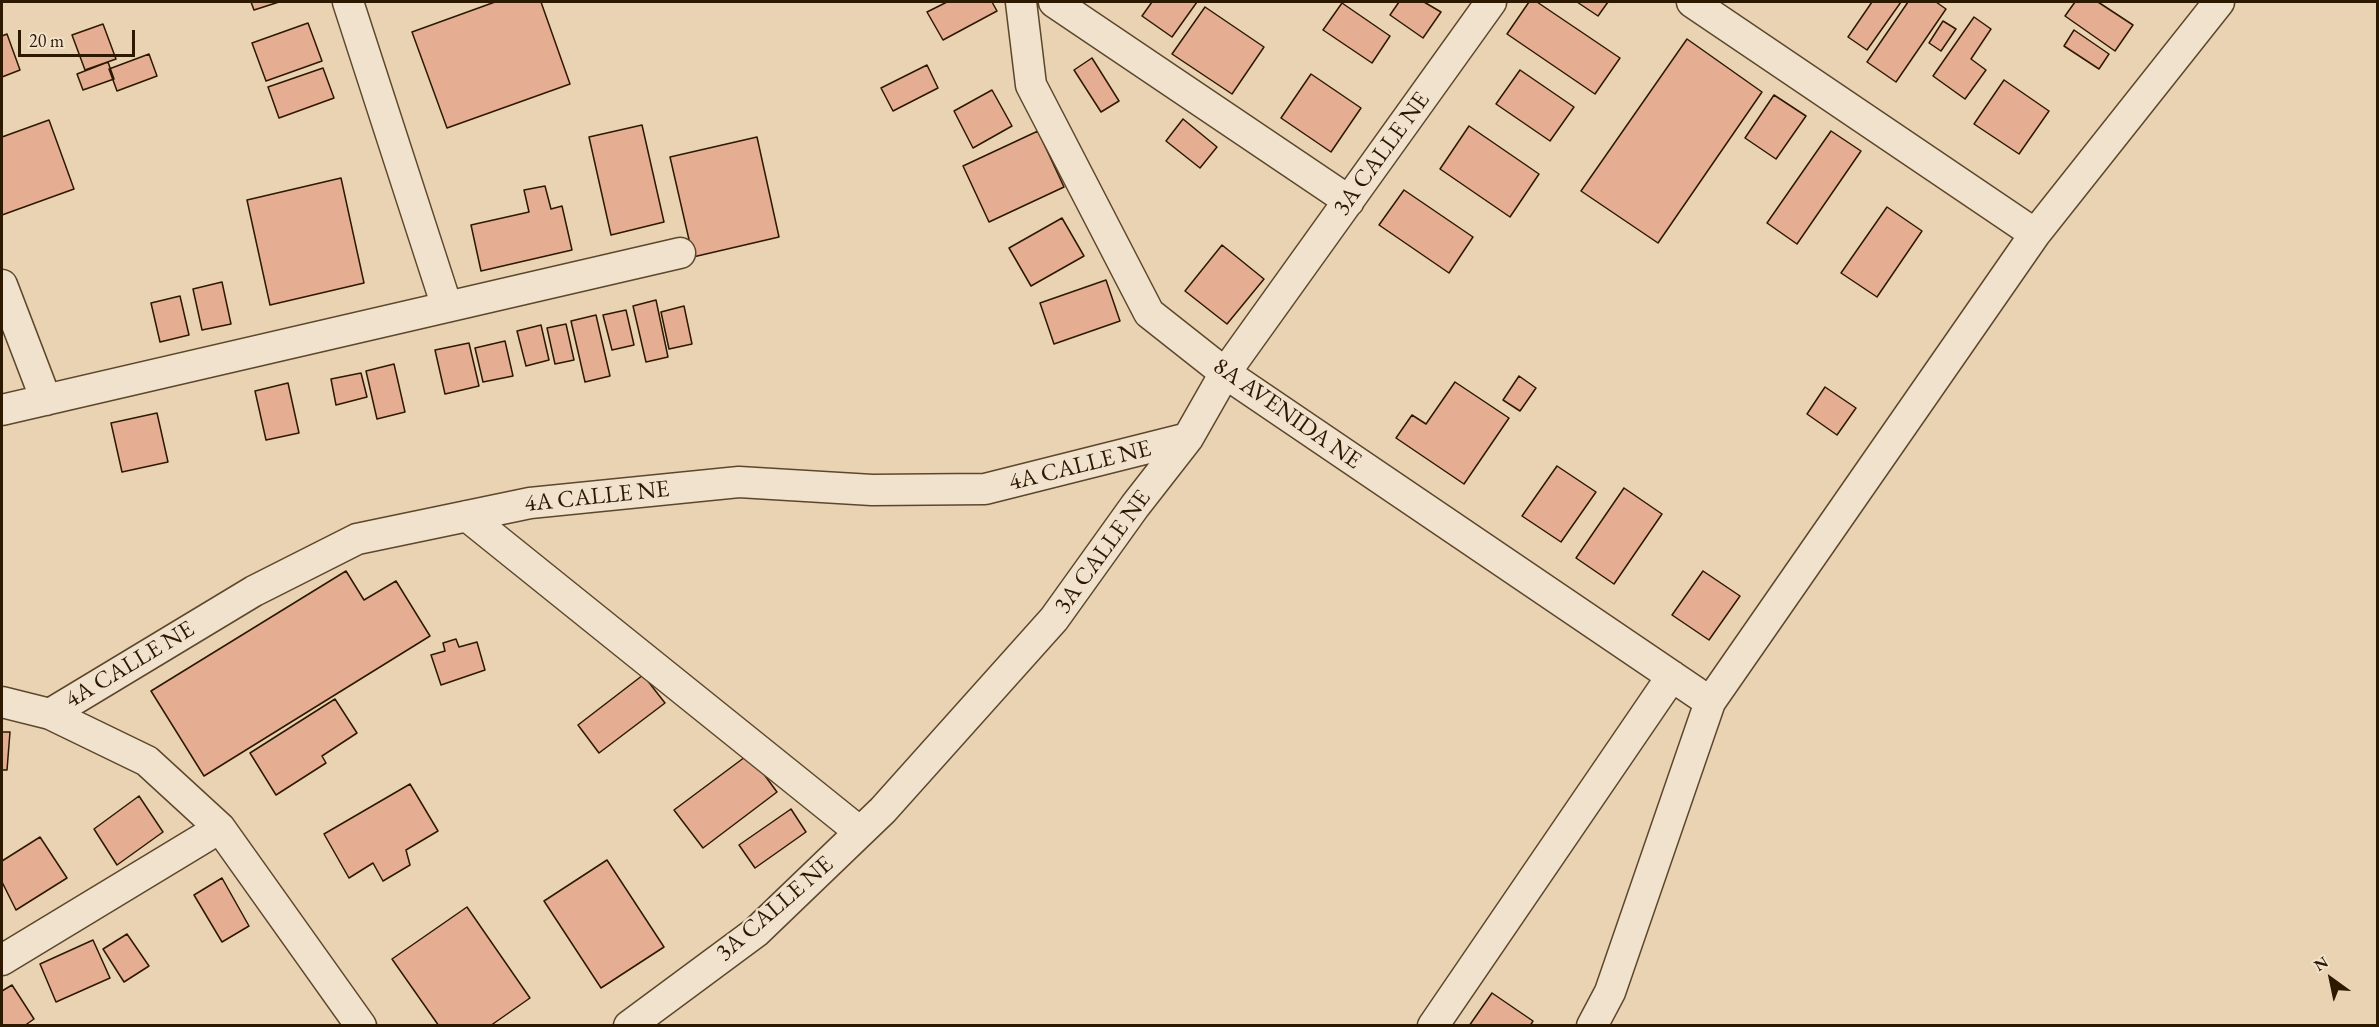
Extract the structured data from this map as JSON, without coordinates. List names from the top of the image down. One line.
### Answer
{"streets":{"street":["3A CALLE NE","8A AVENIDA NE","4A CALLE NE"]},"crossings":[["3A CALLE NE","8A AVENIDA NE"],["3A CALLE NE","4A CALLE NE"]],"scale_bar":"20 m","north":"top left"}
